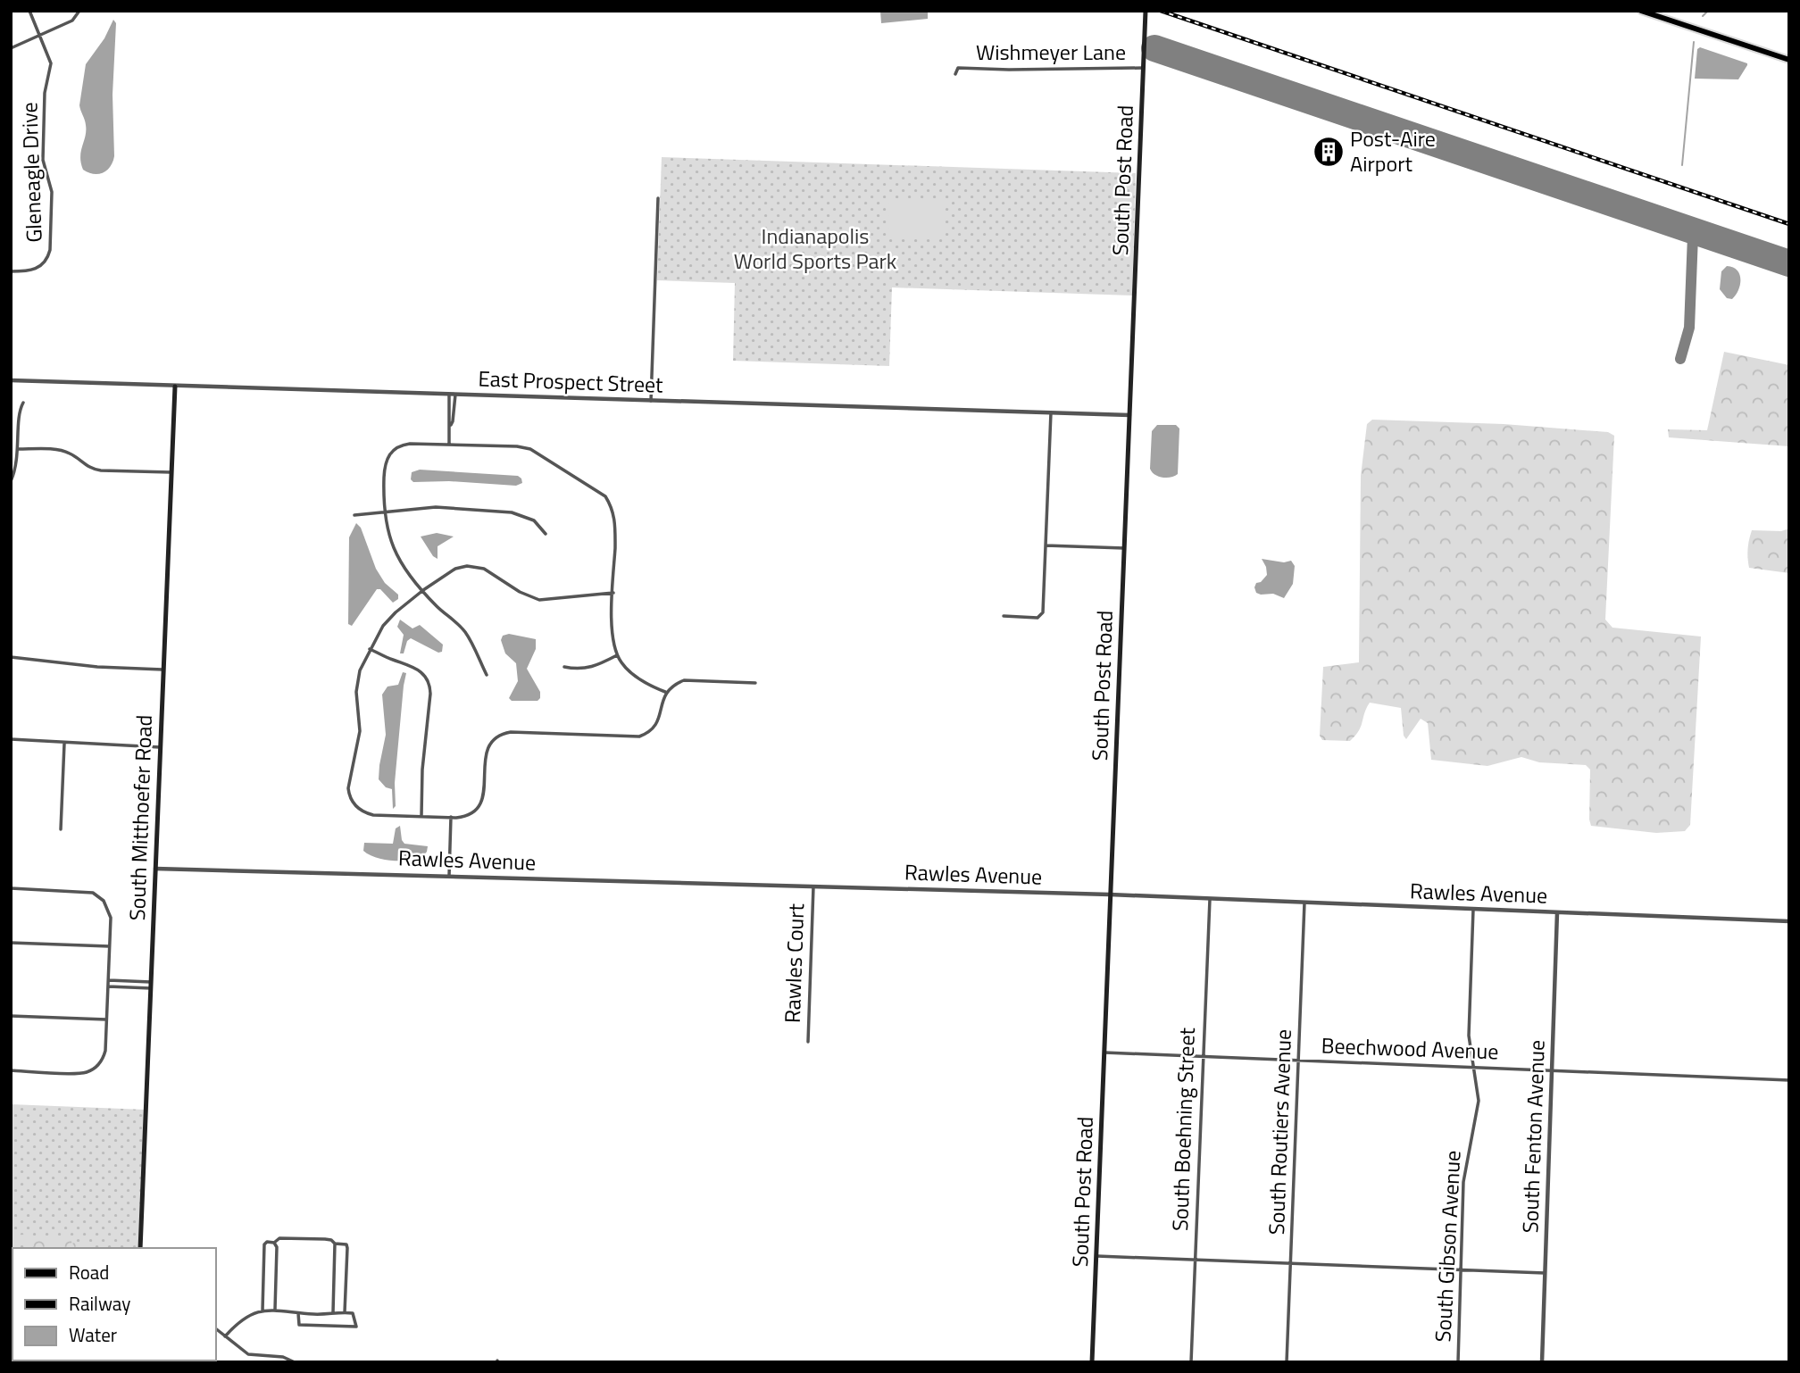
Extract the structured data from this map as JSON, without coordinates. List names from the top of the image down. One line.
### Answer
{"streets":{"main road":["South Post Road","South Mitthoefer Road"],"street":["Wishmeyer Lane","Gleneagle Drive","East Prospect Street","Rawles Avenue","Rawles Court","Beechwood Avenue","South Boehning Street","South Routiers Avenue","South Fenton Avenue","South Gibson Avenue"]},"crossings":[["Wishmeyer Lane","South Post Road"],["South Post Road","East Prospect Street"],["South Post Road","Rawles Avenue"],["South Post Road","Beechwood Avenue"],["East Prospect Street","South Mitthoefer Road"],["South Mitthoefer Road","Rawles Avenue"],["Rawles Avenue","Rawles Court"],["Rawles Avenue","South Boehning Street"],["Rawles Avenue","South Routiers Avenue"],["Rawles Avenue","South Fenton Avenue"],["Rawles Avenue","South Gibson Avenue"],["Beechwood Avenue","South Boehning Street"],["Beechwood Avenue","South Routiers Avenue"],["Beechwood Avenue","South Fenton Avenue"],["Beechwood Avenue","South Gibson Avenue"]],"parks":["Indianapolis World Sports Park"],"places":{"building":["Post-Aire Airport"]},"legend":["Road","Railway","Water"]}
